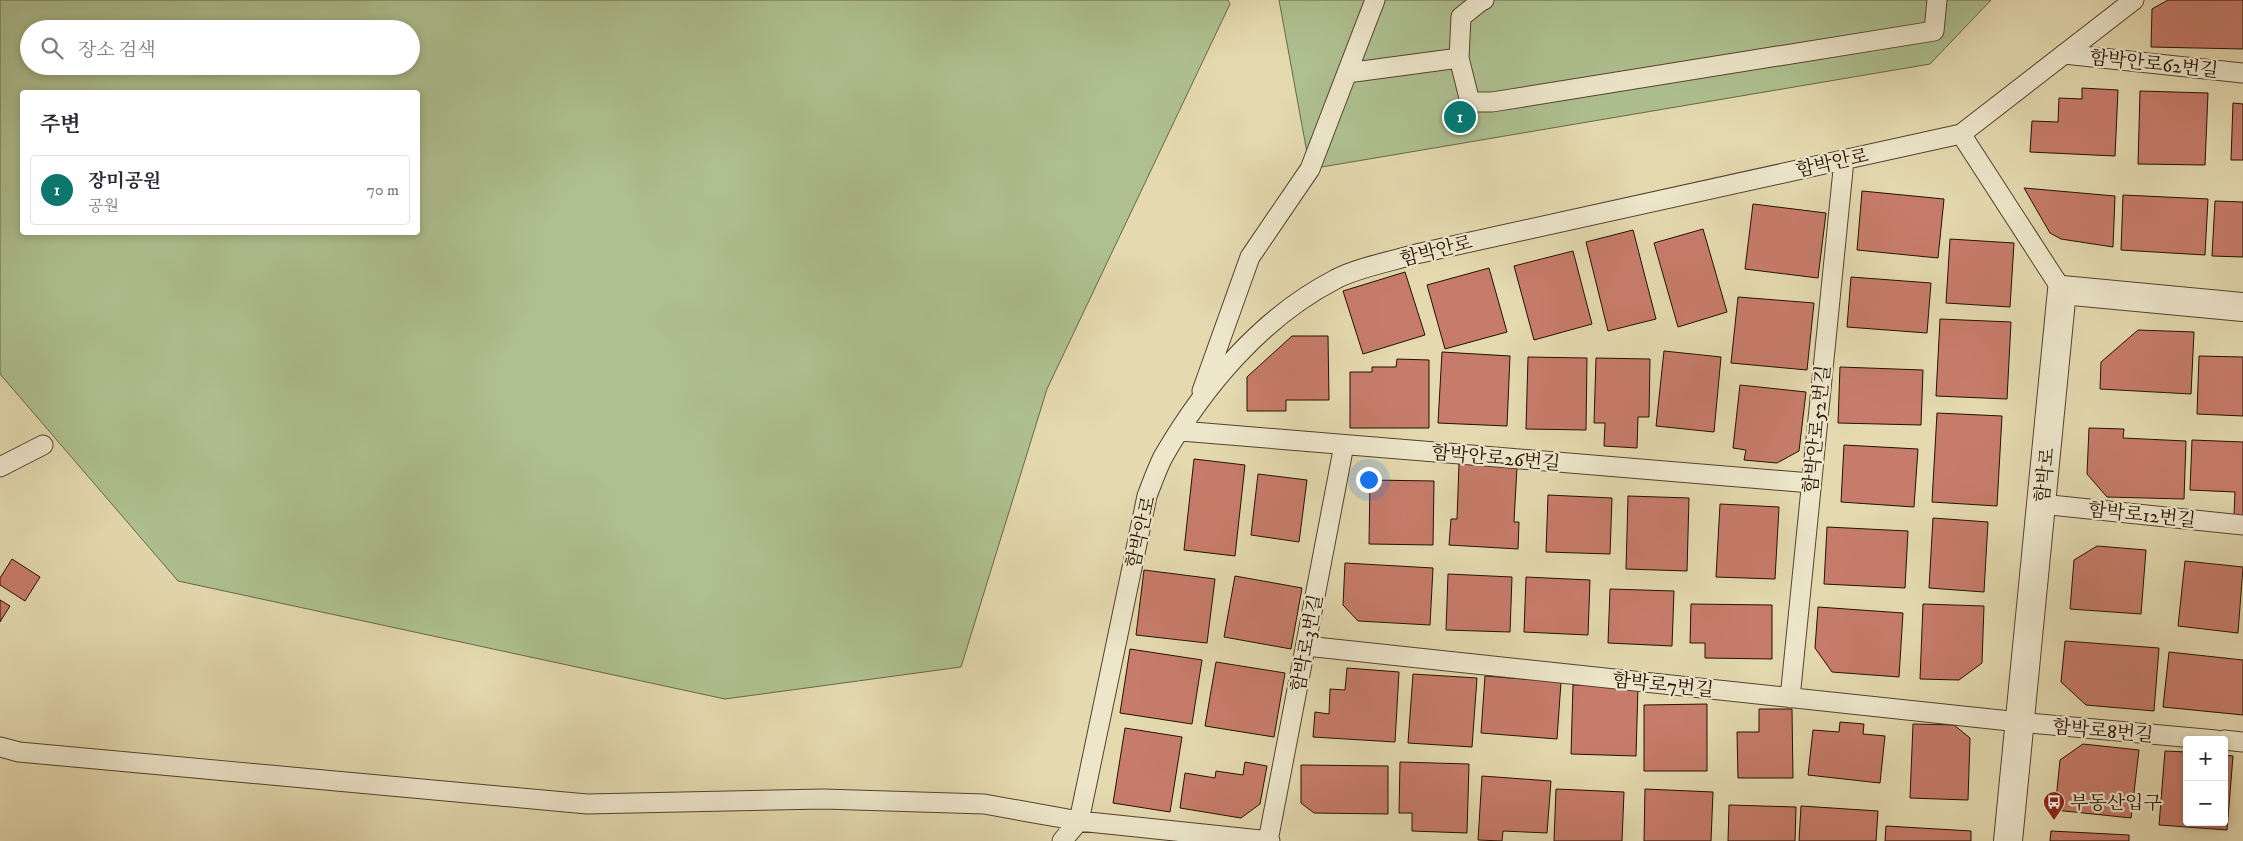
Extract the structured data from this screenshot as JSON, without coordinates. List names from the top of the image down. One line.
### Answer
{"streets":{"street":["함박로"],"lane":["함박안로62번길","함박안로","함박안로52번길","함박안로26번길","함박로12번길","함박로3번길","함박로7번길","함박로8번길"]},"crossings":[["함박안로62번길","함박안로"],["함박안로","함박안로52번길"],["함박안로","함박안로26번길"],["함박안로","함박로3번길"],["함박안로52번길","함박안로26번길"],["함박안로52번길","함박로7번길"],["함박안로26번길","함박로3번길"],["함박로","함박로12번길"],["함박로","함박로7번길"],["함박로","함박로8번길"],["함박로3번길","함박로7번길"],["함박로7번길","함박로8번길"]],"places":{"bus stop":["부동산입구"]},"page":{"search":"장소 검색","heading":"주변","pins":"1","list":[{"mark":"1","name":"장미공원","note":"공원","value":"70 m"}],"map_buttons":["+","−"]}}
